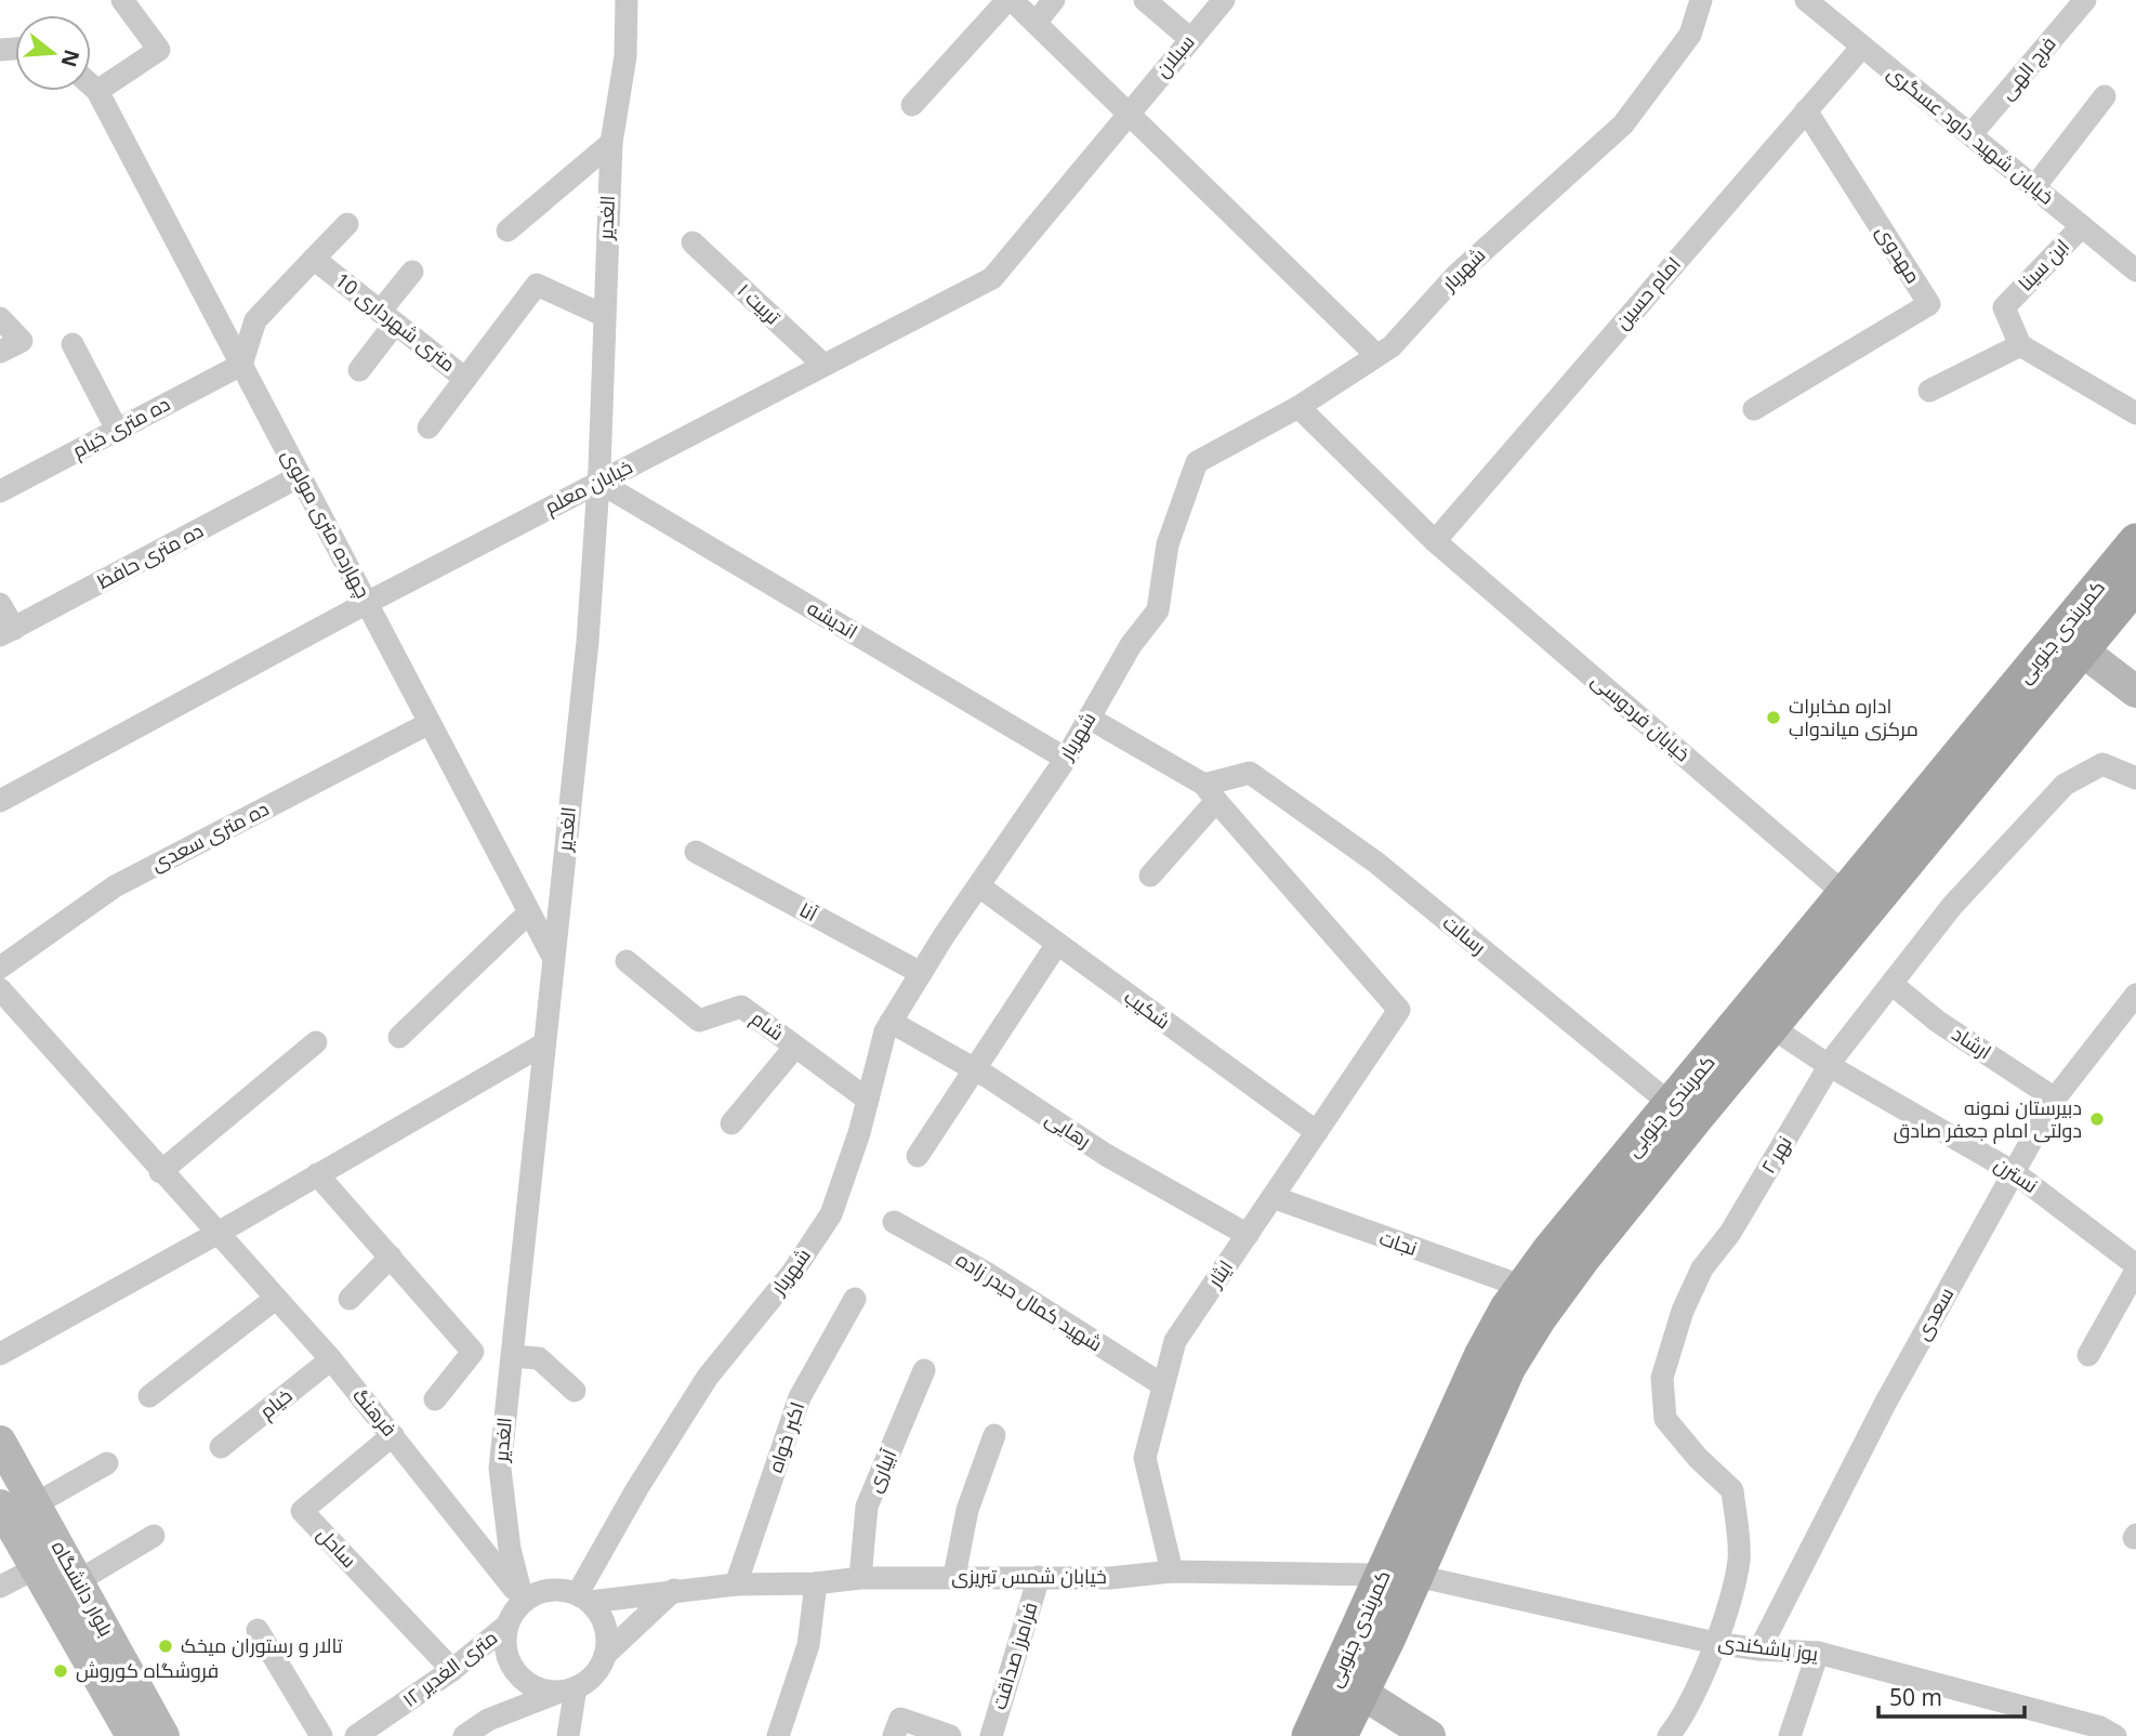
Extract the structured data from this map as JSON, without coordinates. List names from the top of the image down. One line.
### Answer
{"streets":{"main road":["کمربندی جنوبی","بلوار دانشگاه"],"street":["سبلان","فرج الهی","خیابان شهید داود عسگری","الغدیر","مهدوی","ابن سینا","شهریار","امام حسین","تربیت ۱","10 متری شهرداری","ده متری خیام","خیابان معلم","چهارده متری مولوی","ده متری حافظ","اندیشه","خیابان فردوسی","ده متری سعدی","آنا","رسالت","شکیب","شام","ارشاد","رهایی","نهر ۲","نسترن","نجات","ایثار","شهید کمال حیدر زاده","سعدی","خیام","فرهنگ","اکبر خواه","آبیاری","ساحل","خیابان شمس تبریزی","یوز باشکندی","فرامرز صداقت","۱۲ متری الغدیر"]},"crossings":[["سبلان","خیابان معلم"],["فرج الهی","خیابان شهید داود عسگری"],["خیابان شهید داود عسگری","ابن سینا"],["خیابان شهید داود عسگری","امام حسین"],["الغدیر","شهریار"],["الغدیر","10 متری شهرداری"],["الغدیر","خیابان معلم"],["الغدیر","چهارده متری مولوی"],["الغدیر","اندیشه"],["الغدیر","فرهنگ"],["الغدیر","خیابان شمس تبریزی"],["الغدیر","۱۲ متری الغدیر"],["مهدوی","امام حسین"],["شهریار","اندیشه"],["شهریار","خیابان فردوسی"],["شهریار","آنا"],["شهریار","شکیب"],["شهریار","شام"],["شهریار","رهایی"],["شهریار","فرهنگ"],["شهریار","خیابان شمس تبریزی"],["شهریار","۱۲ متری الغدیر"],["امام حسین","خیابان فردوسی"],["تربیت ۱","خیابان معلم"],["ده متری خیام","چهارده متری مولوی"],["خیابان معلم","چهارده متری مولوی"],["خیابان معلم","اندیشه"],["چهارده متری مولوی","ده متری حافظ"],["چهارده متری مولوی","ده متری سعدی"],["کمربندی جنوبی","خیابان فردوسی"],["کمربندی جنوبی","رسالت"],["کمربندی جنوبی","نسترن"],["کمربندی جنوبی","نجات"],["کمربندی جنوبی","خیابان شمس تبریزی"],["کمربندی جنوبی","یوز باشکندی"],["رسالت","ایثار"],["شکیب","ایثار"],["ارشاد","نهر ۲"],["ارشاد","سعدی"],["رهایی","ایثار"],["نهر ۲","نسترن"],["نهر ۲","یوز باشکندی"],["نسترن","سعدی"],["نجات","ایثار"],["ایثار","شهید کمال حیدر زاده"],["ایثار","خیابان شمس تبریزی"],["سعدی","یوز باشکندی"],["خیام","فرهنگ"],["فرهنگ","ساحل"],["فرهنگ","خیابان شمس تبریزی"],["فرهنگ","۱۲ متری الغدیر"],["اکبر خواه","خیابان شمس تبریزی"],["آبیاری","خیابان شمس تبریزی"],["ساحل","۱۲ متری الغدیر"],["خیابان شمس تبریزی","یوز باشکندی"],["خیابان شمس تبریزی","فرامرز صداقت"],["خیابان شمس تبریزی","۱۲ متری الغدیر"]],"places":["اداره مخابرات مرکزی میاندواب","دبیرستان نمونه دولتی امام جعفر صادق","تالار و رستوران میخک","فروشگاه کوروش"],"scale_bar":"50 m","north":"right"}
